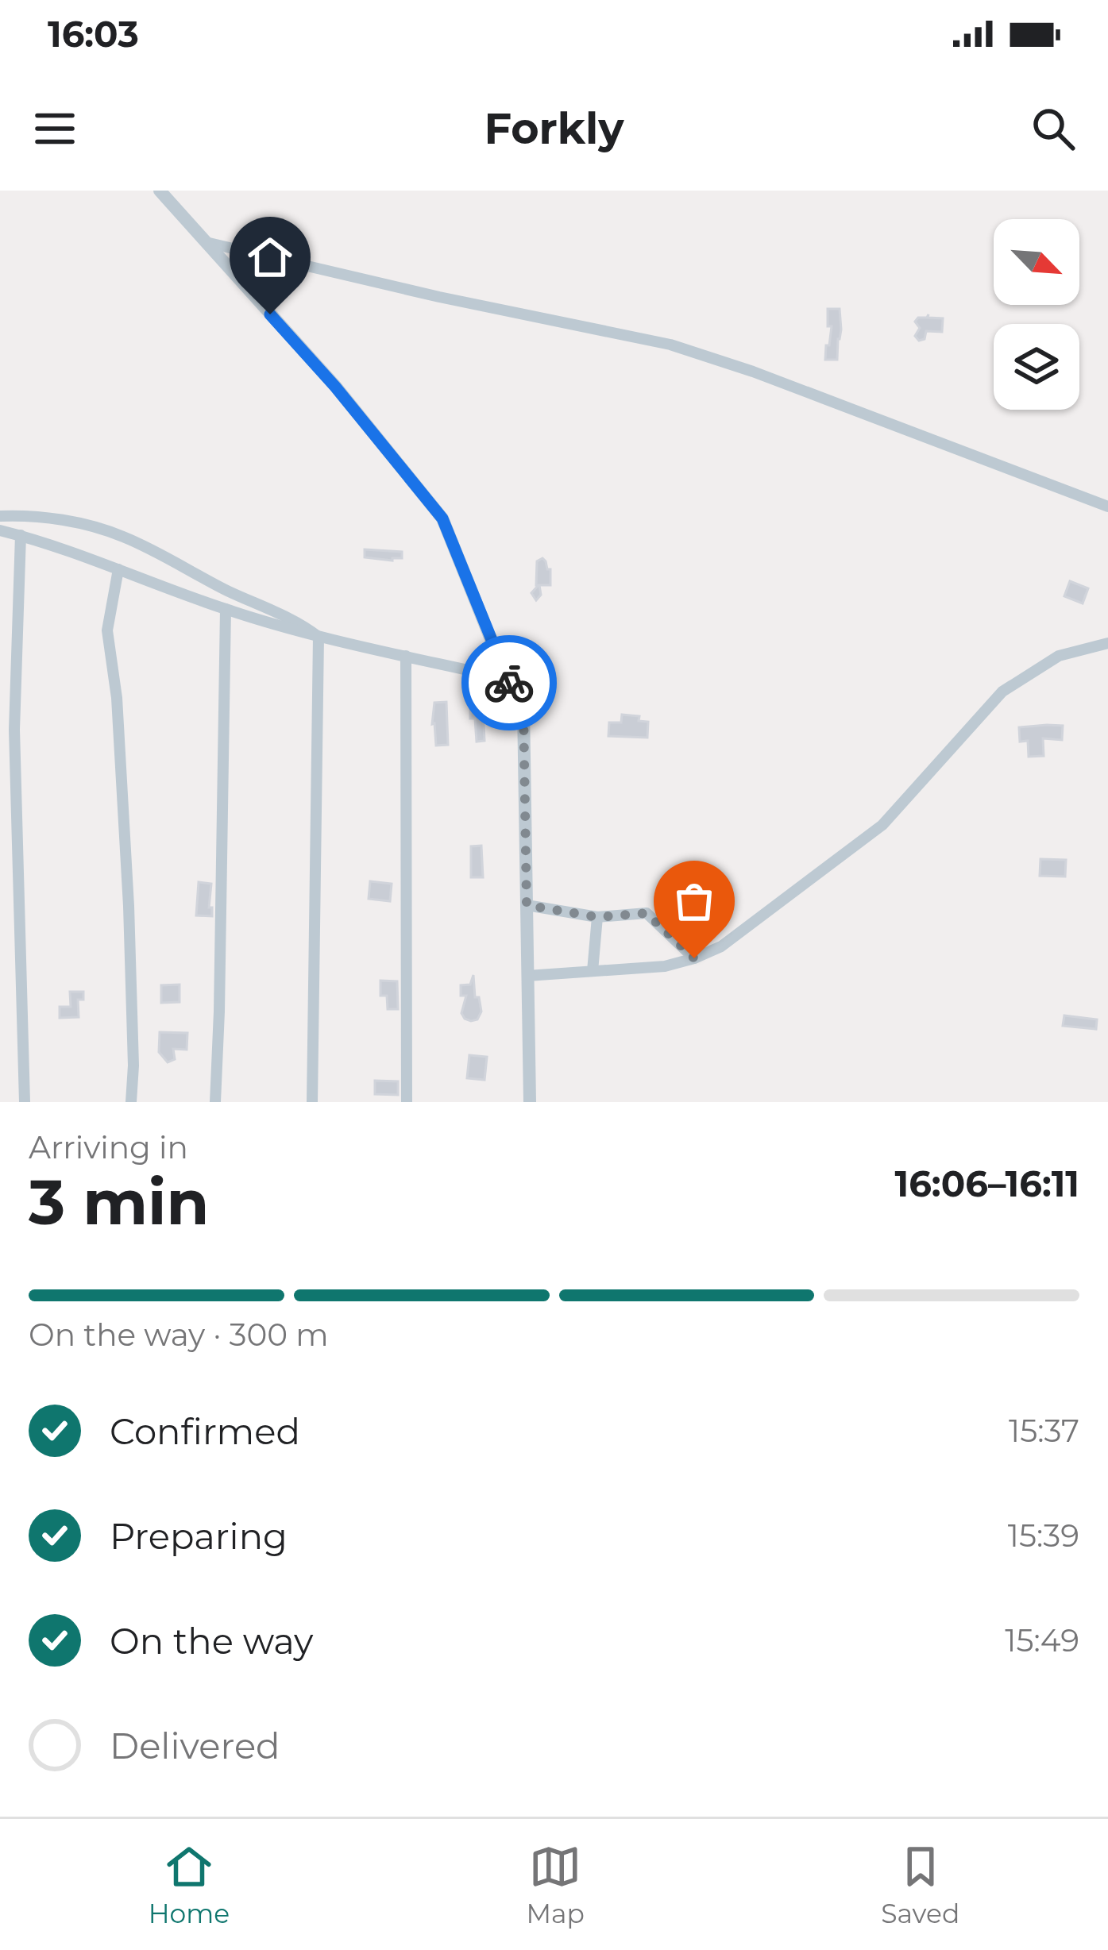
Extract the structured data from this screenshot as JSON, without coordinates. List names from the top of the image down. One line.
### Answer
{"north":"bottom right","page":{"status":"16:03","header":"Forkly","heading":["3 min","Arriving in","16:06–16:11"],"bar":"On the way · 300 m","list":[["Confirmed","15:37"],["Preparing","15:39"],["On the way","15:49"],"Delivered"],"tabs":["Home","Map","Saved"]}}
